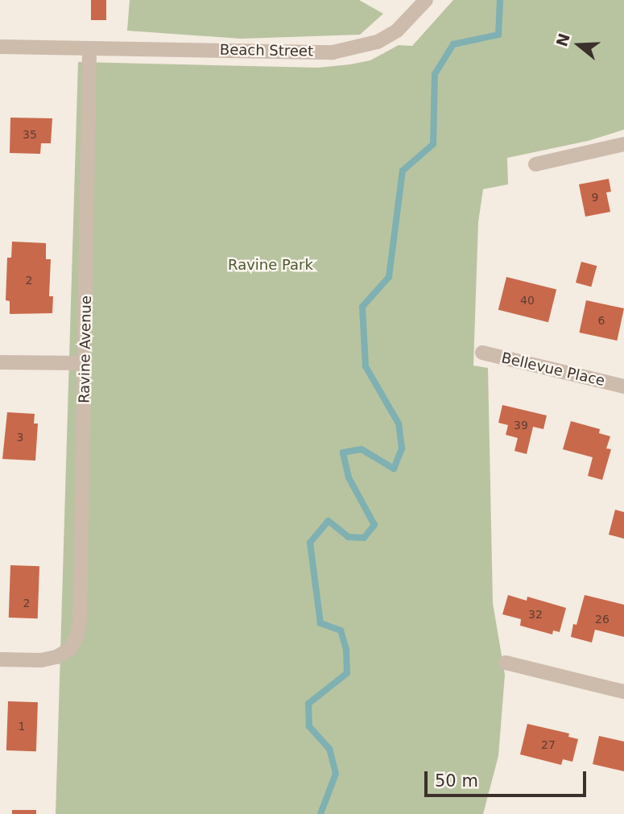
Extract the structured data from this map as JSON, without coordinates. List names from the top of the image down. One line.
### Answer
{"streets":{"street":["Beach Street","Ravine Avenue","Bellevue Place"]},"crossings":[["Beach Street","Ravine Avenue"]],"parks":["Ravine Park"],"house_numbers":["35","9","2","40","6","39","3","2","32","26","1","27"],"scale_bar":"50 m","north":"left"}
